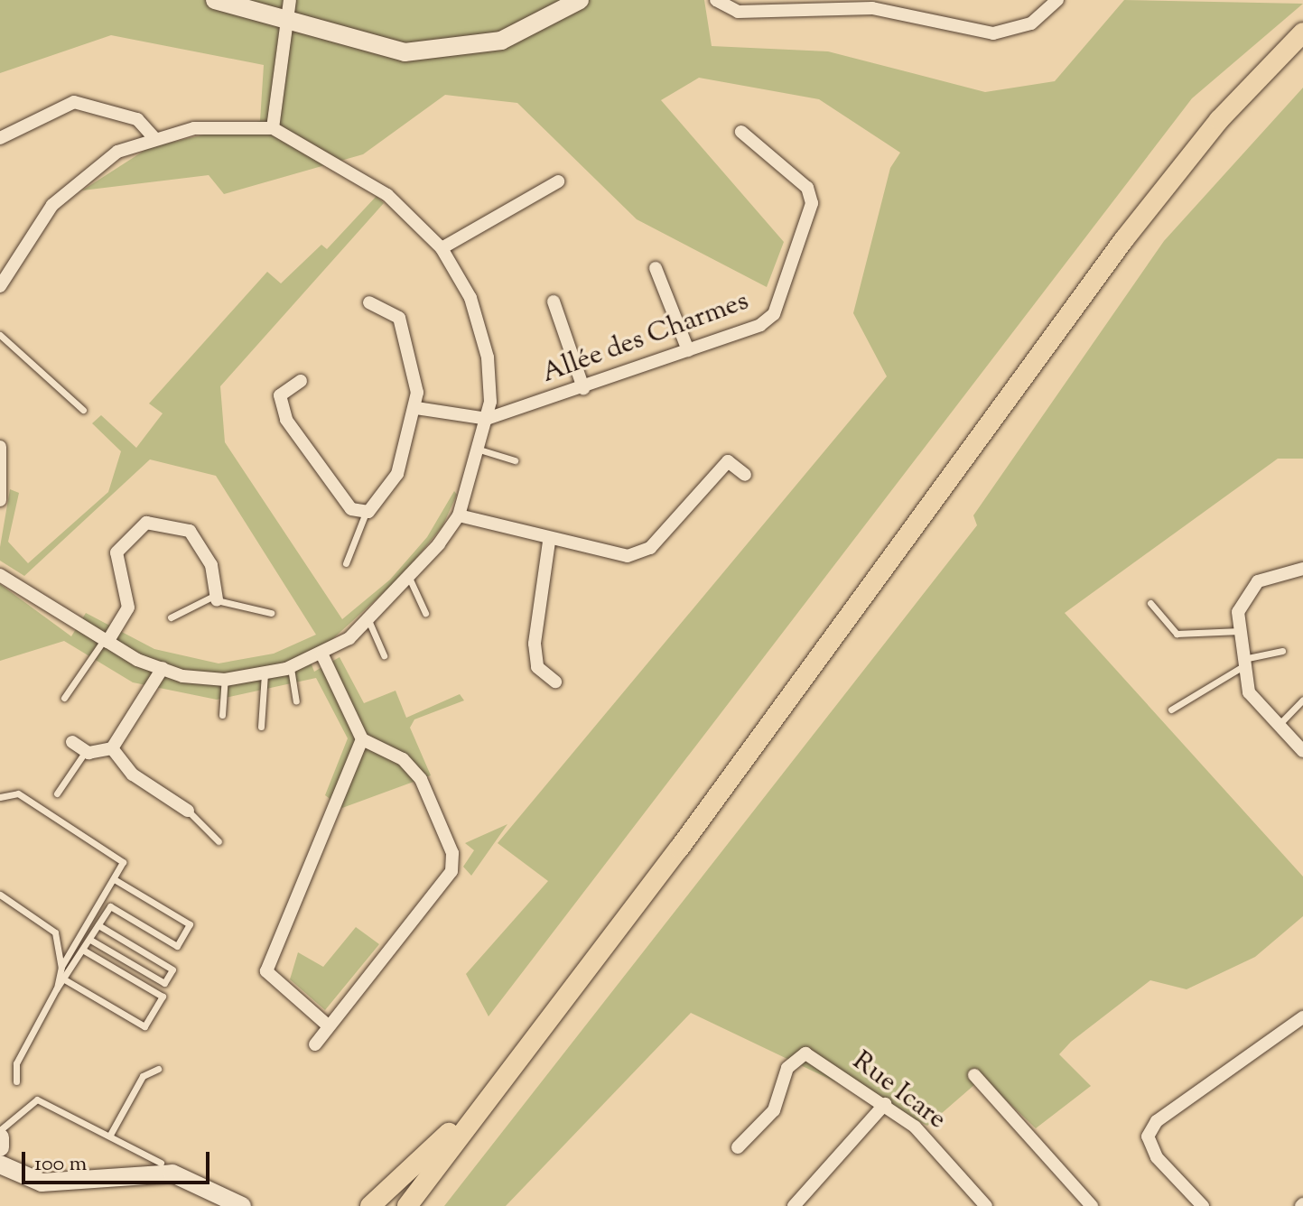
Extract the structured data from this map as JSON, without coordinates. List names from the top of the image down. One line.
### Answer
{"streets":{"street":["Allée des Charmes","Rue Icare"]},"scale_bar":"100 m"}
